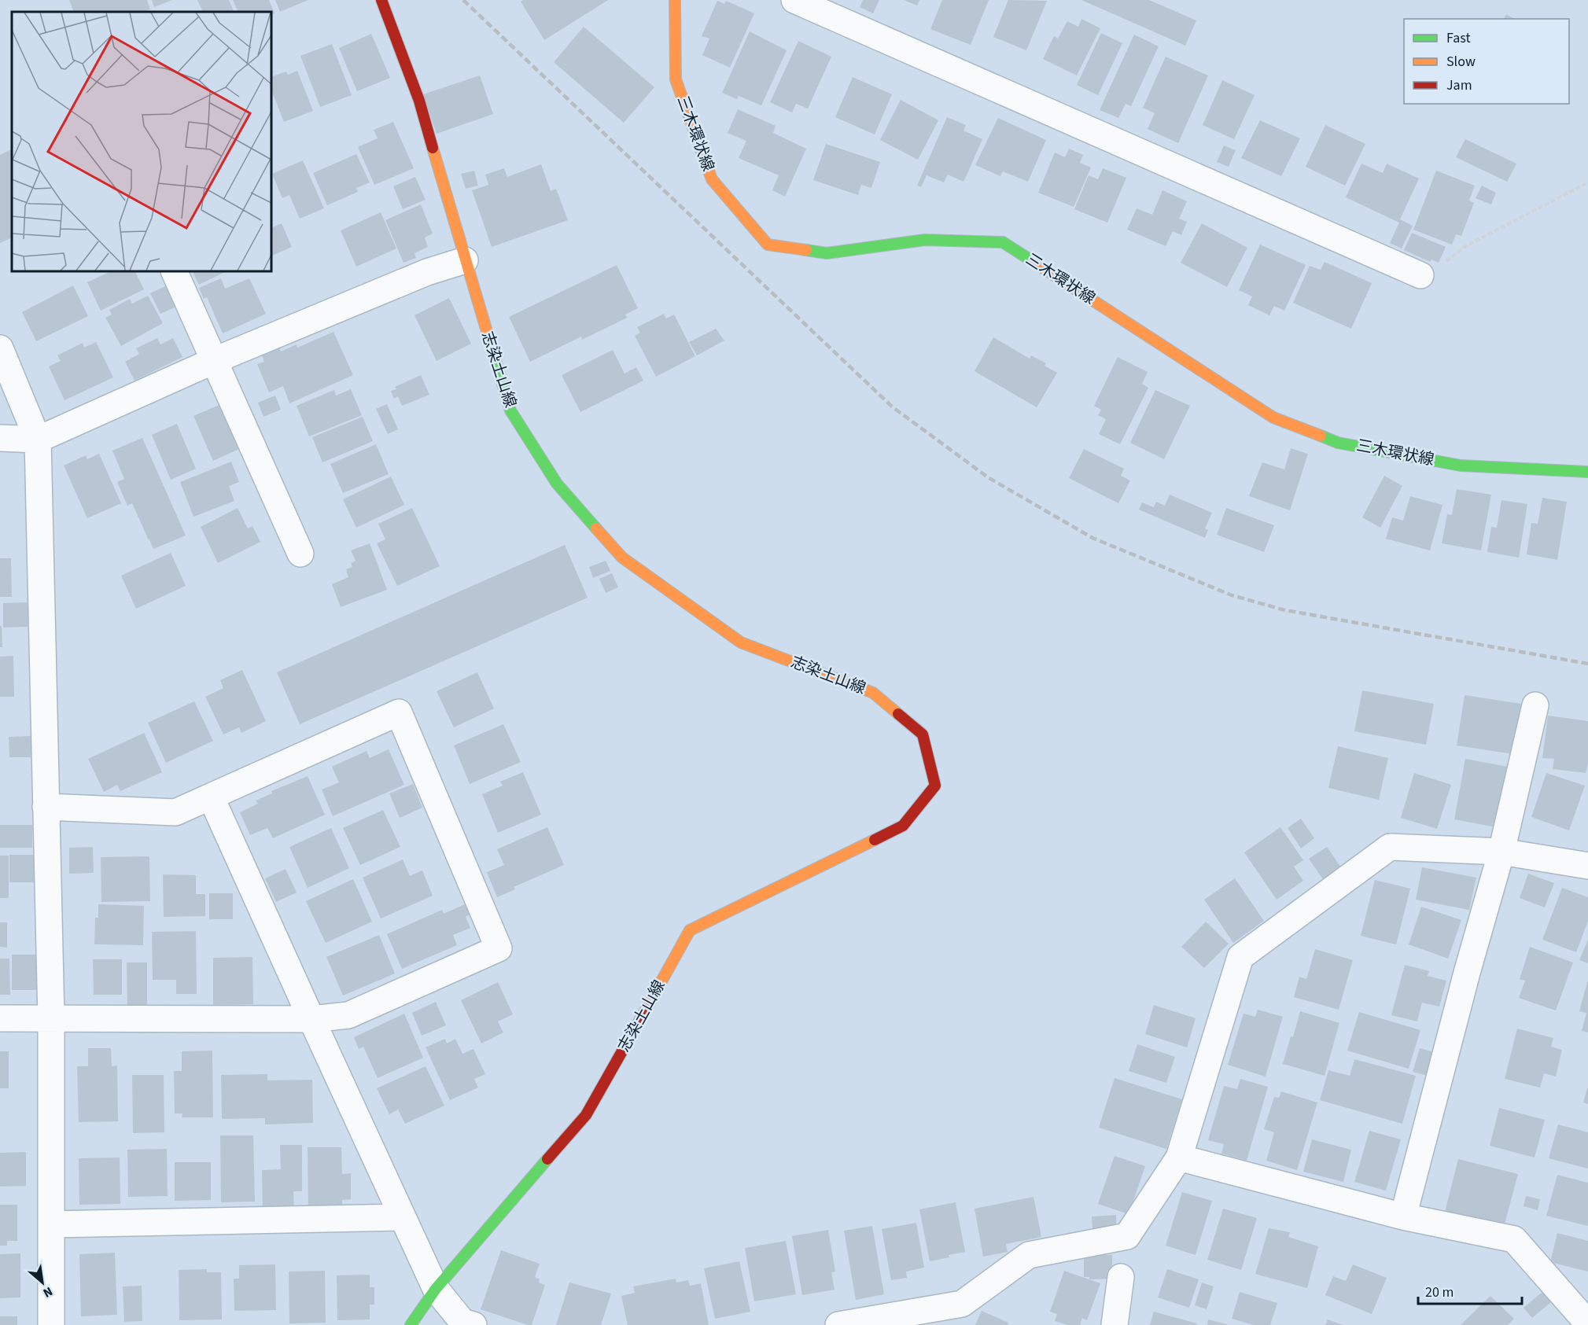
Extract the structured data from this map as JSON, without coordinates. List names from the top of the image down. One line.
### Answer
{"streets":{"main road":["三木環状線","志染土山線"]},"legend":["Fast","Slow","Jam"],"scale_bar":"20 m","north":"bottom right"}
